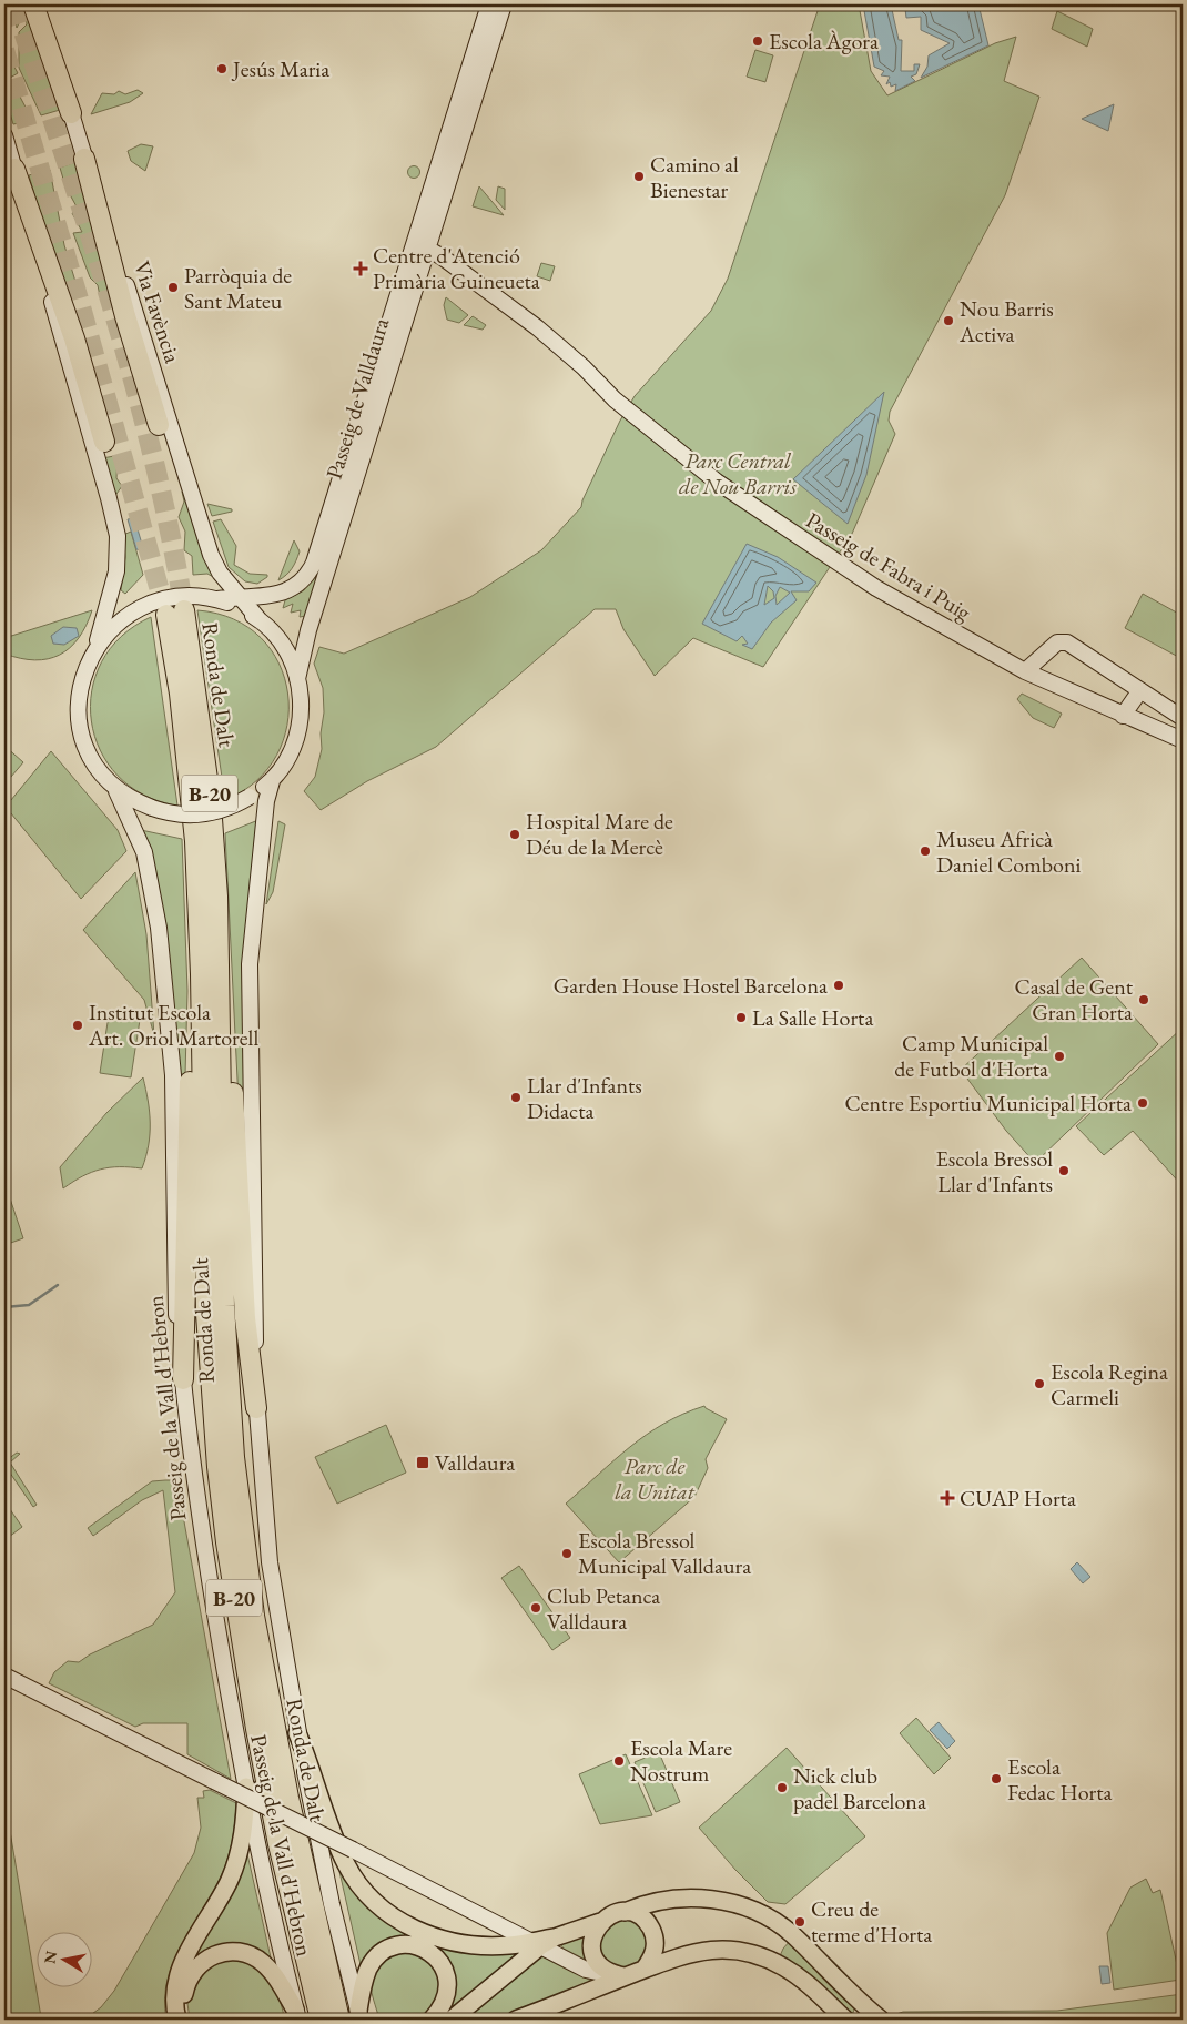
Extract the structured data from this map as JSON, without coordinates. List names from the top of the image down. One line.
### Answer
{"streets":{"highway":["Ronda de Dalt","B-20"],"street":["Via Favència","Passeig de Valldaura","Passeig de Fabra i Puig","Passeig de la Vall d'Hebron"]},"crossings":[["Via Favència","Passeig de Valldaura"],["Passeig de Valldaura","Passeig de Fabra i Puig"]],"parks":["Parc Central de Nou Barris","Parc de la Unitat"],"places":{"other":["Escola Àgora","Jesús Maria","Camino al Bienestar","Parròquia de Sant Mateu","Nou Barris Activa","Hospital Mare de Déu de la Mercè","Museu Africà Daniel Comboni","Garden House Hostel Barcelona","Casal de Gent Gran Horta","La Salle Horta","Institut Escola Art. Oriol Martorell","Camp Municipal de Futbol d'Horta","Llar d'Infants Didacta","Centre Esportiu Municipal Horta","Escola Bressol Llar d'Infants","Escola Regina Carmeli","Escola Bressol Municipal Valldaura","Club Petanca Valldaura","Escola Mare Nostrum","Escola Fedac Horta","Nick club padel Barcelona","Creu de terme d'Horta"],"health":["Centre d'Atenció Primària Guineueta","CUAP Horta"],"transit":["Valldaura"]},"north":"left"}
